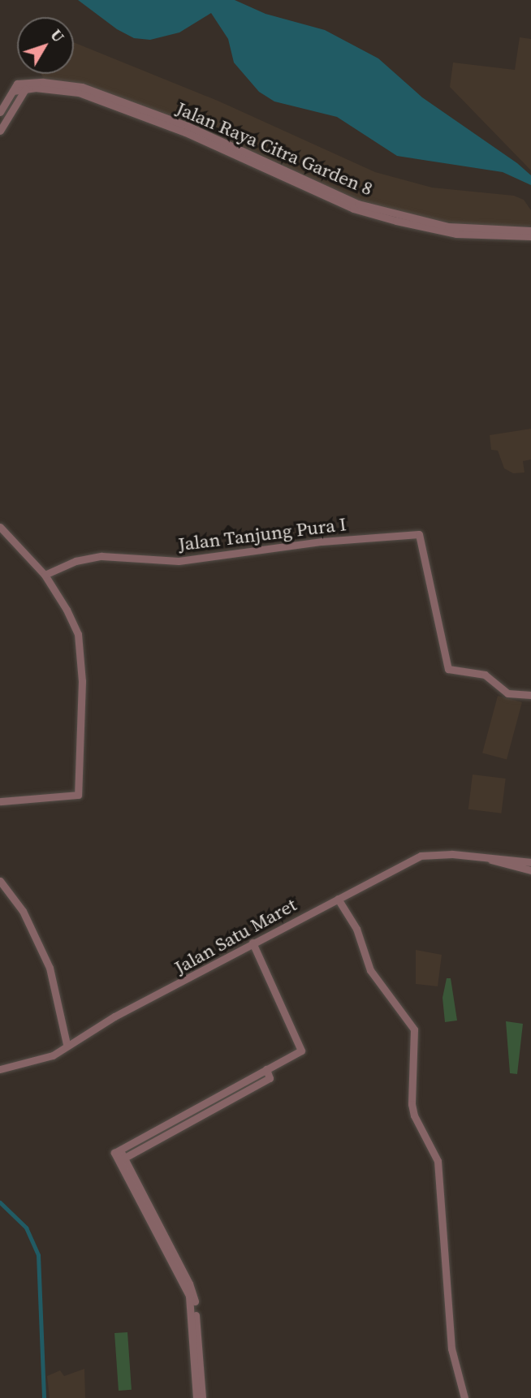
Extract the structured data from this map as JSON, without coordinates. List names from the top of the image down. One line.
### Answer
{"streets":{"street":["Jalan Raya Citra Garden 8","Jalan Tanjung Pura I","Jalan Satu Maret"]},"north":"top right"}
